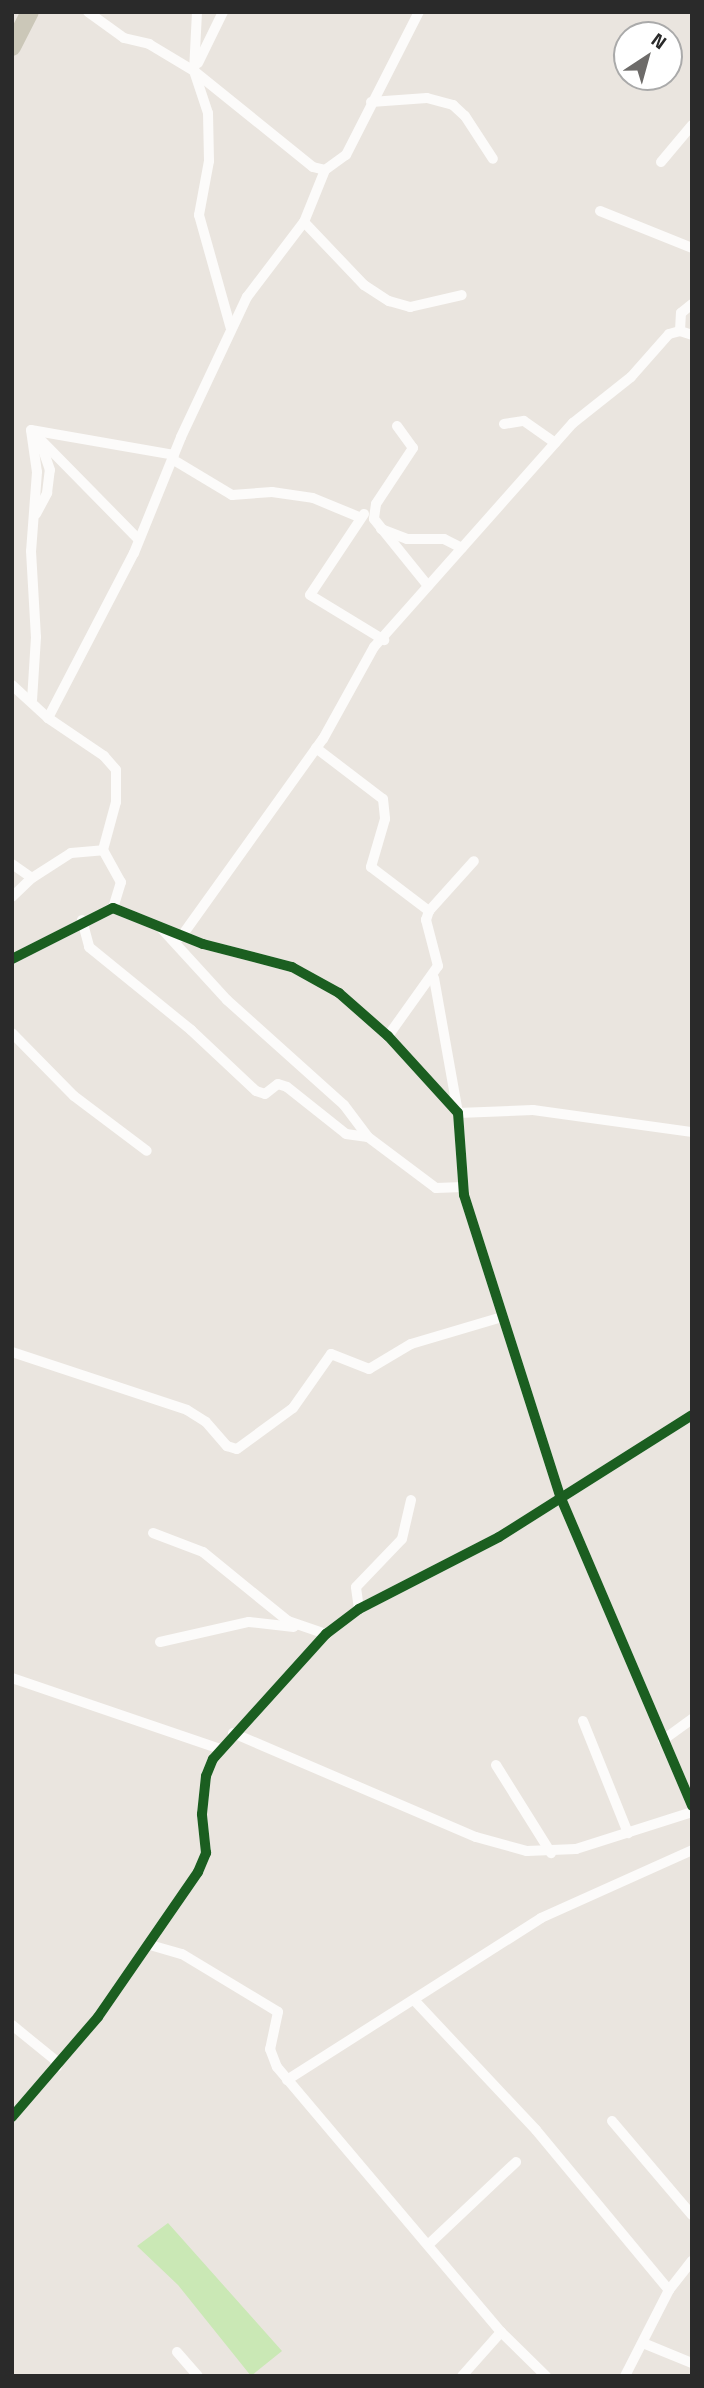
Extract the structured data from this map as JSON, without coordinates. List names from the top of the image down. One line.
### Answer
{"north":"top right"}
